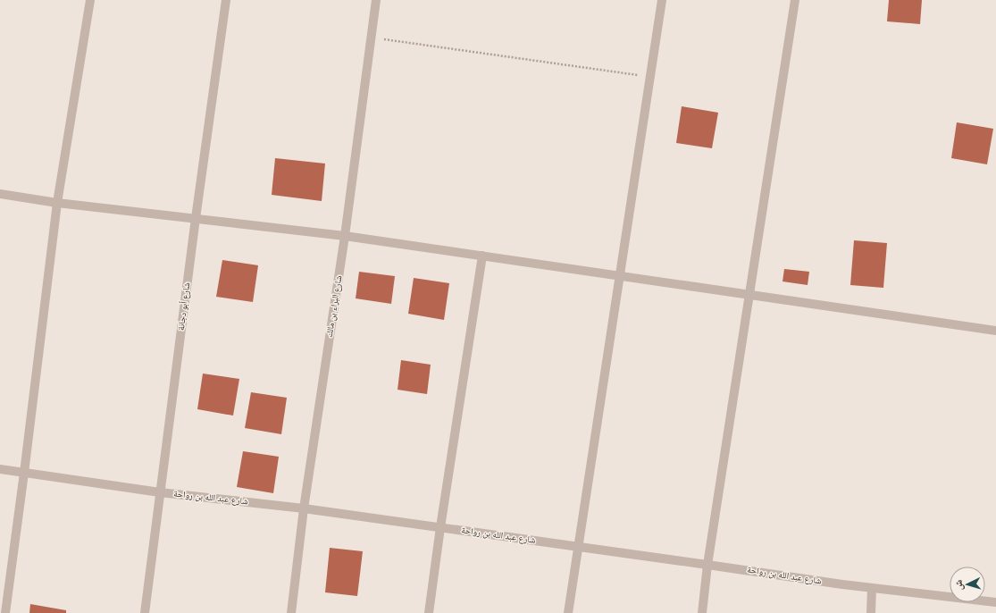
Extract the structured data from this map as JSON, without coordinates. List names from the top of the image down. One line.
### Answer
{"streets":{"street":["شارع أبو دجانة","شارع البراء بن مالك","شارع عبد الله بن رواحة"]},"crossings":[["شارع أبو دجانة","شارع عبد الله بن رواحة"],["شارع البراء بن مالك","شارع عبد الله بن رواحة"]],"north":"left"}
